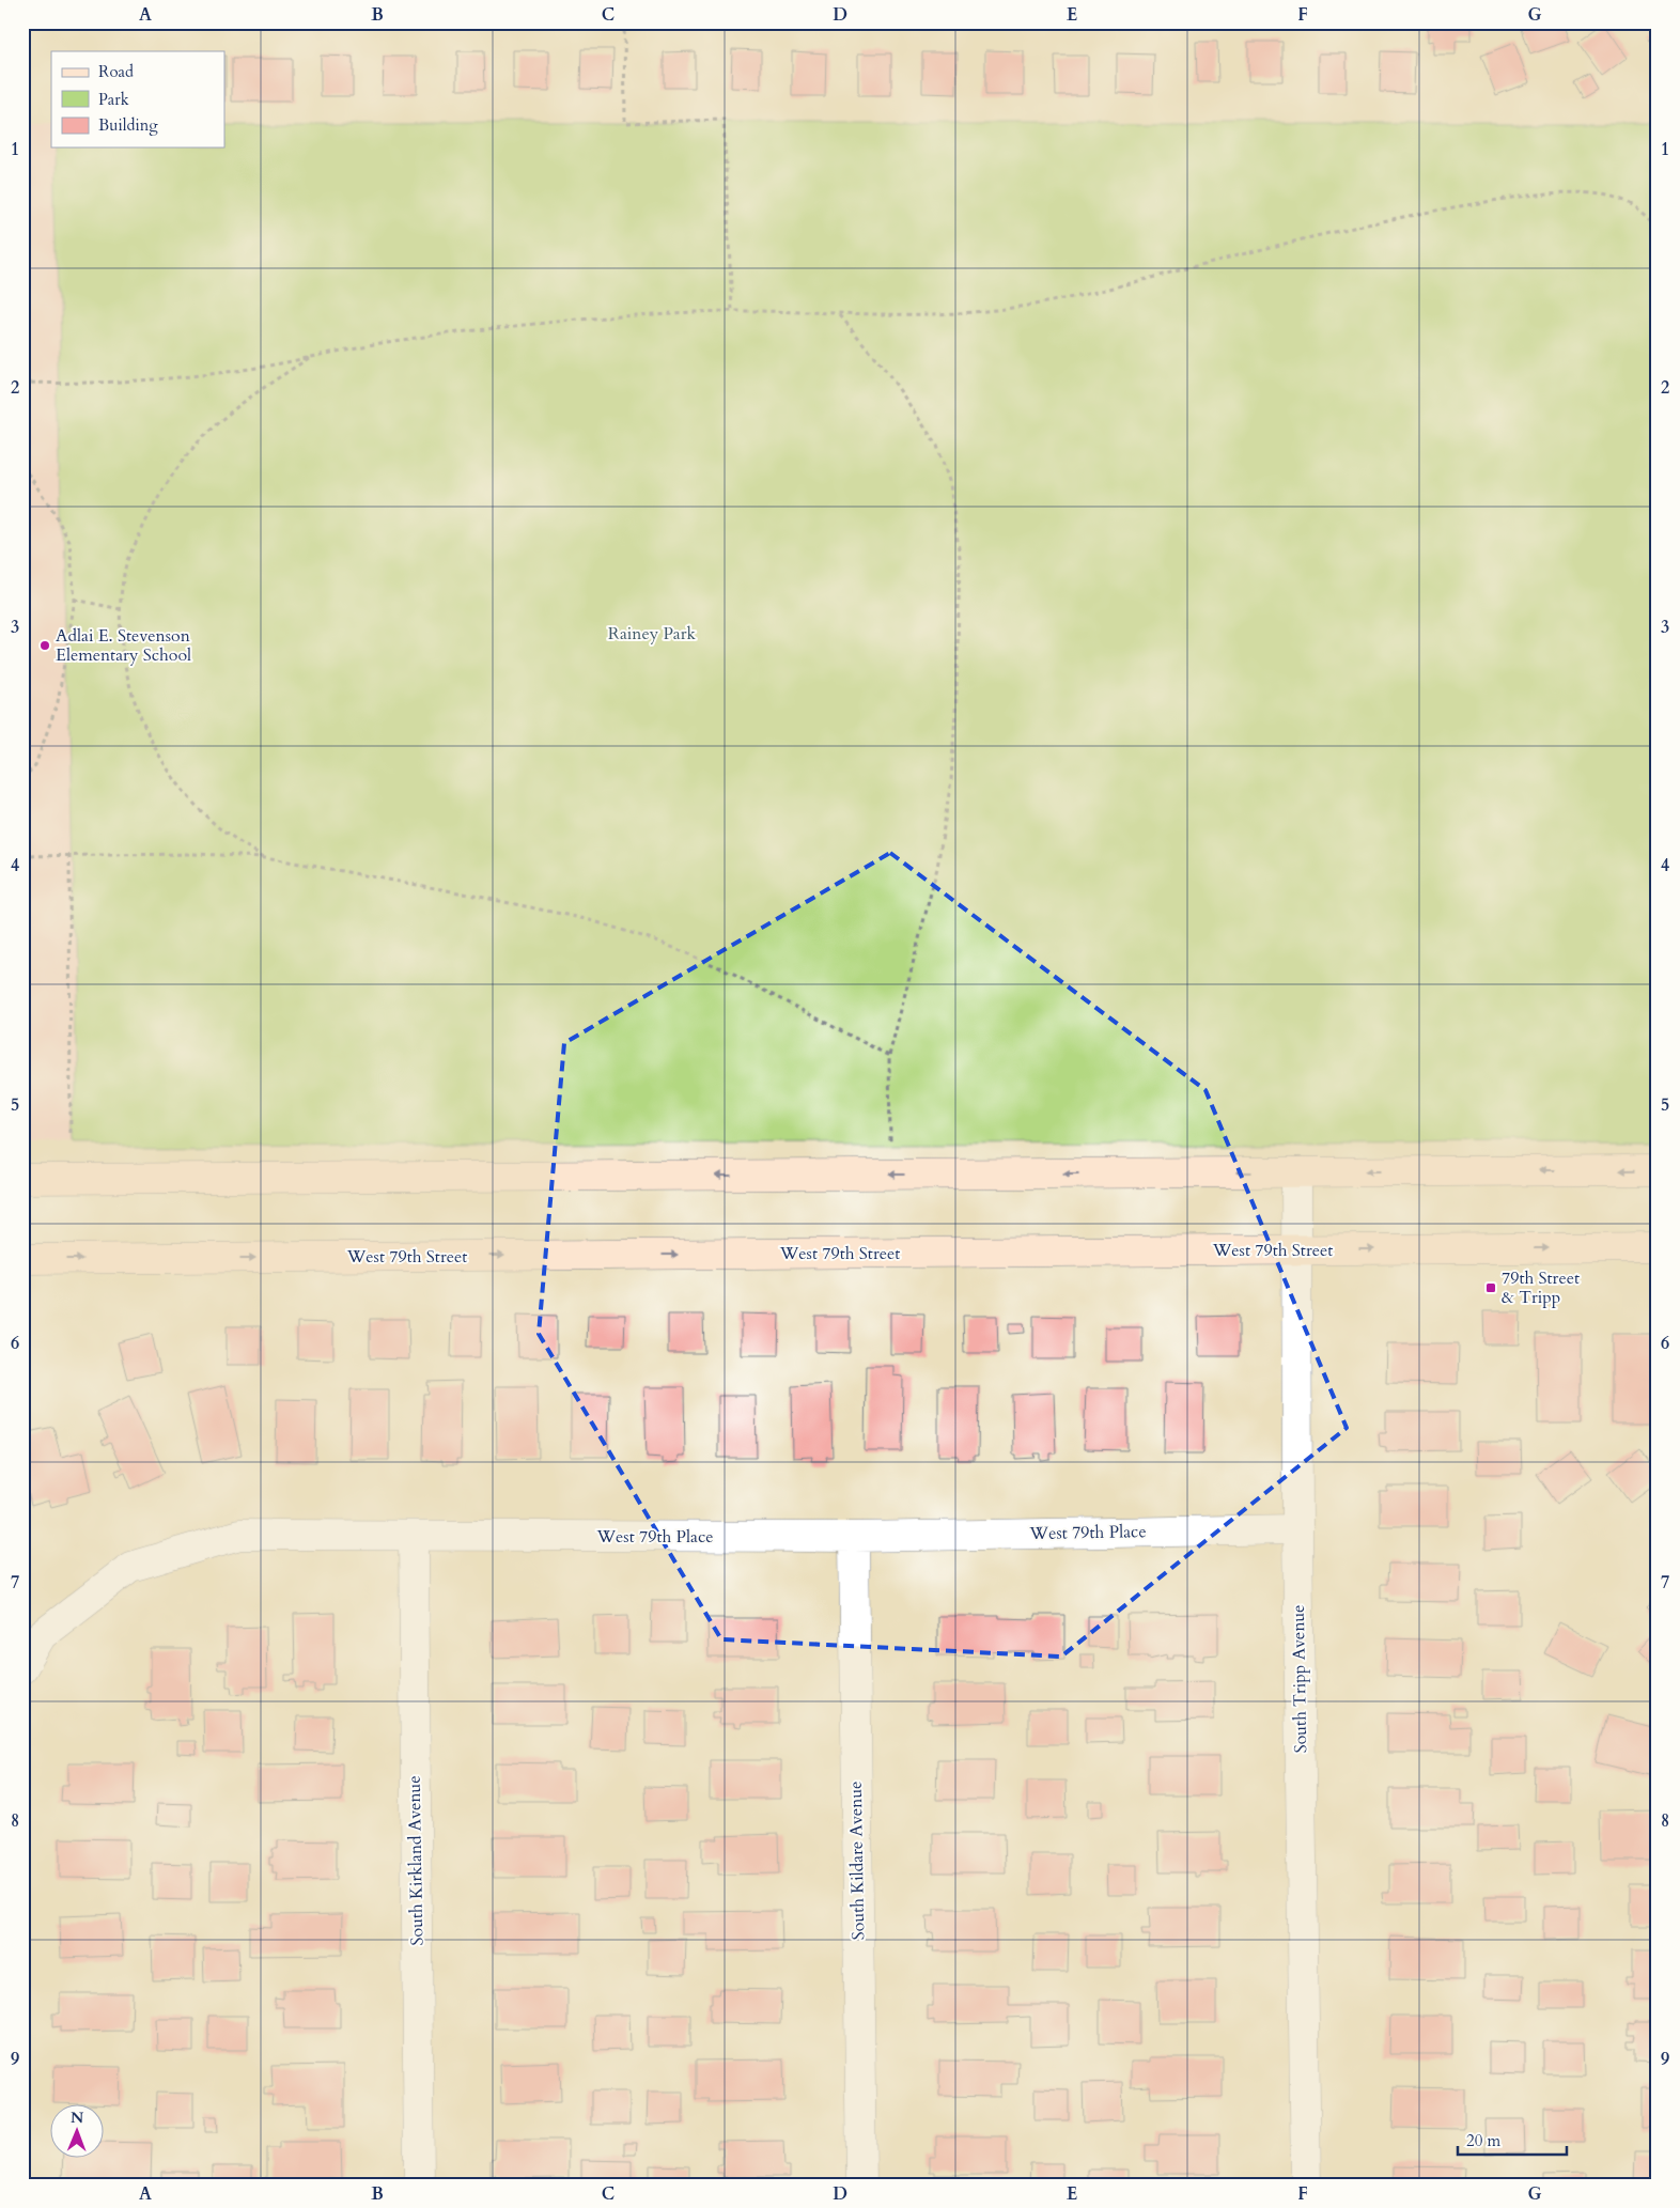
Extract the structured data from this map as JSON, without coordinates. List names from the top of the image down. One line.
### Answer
{"streets":{"main road":["West 79th Street"],"street":["West 79th Place","South Tripp Avenue","South Kirkland Avenue","South Kildare Avenue"]},"crossings":[["West 79th Street","South Tripp Avenue"],["West 79th Place","South Tripp Avenue"],["West 79th Place","South Kirkland Avenue"],["West 79th Place","South Kildare Avenue"]],"parks":["Rainey Park"],"places":{"other":["Adlai E. Stevenson Elementary School"],"transit":["79th Street & Tripp"]},"legend":["Road","Park","Building"],"scale_bar":"20 m","north":"top","grid":{"columns":["A","B","C","D","E","F","G"],"rows":["1","2","3","4","5","6","7","8","9"]}}
